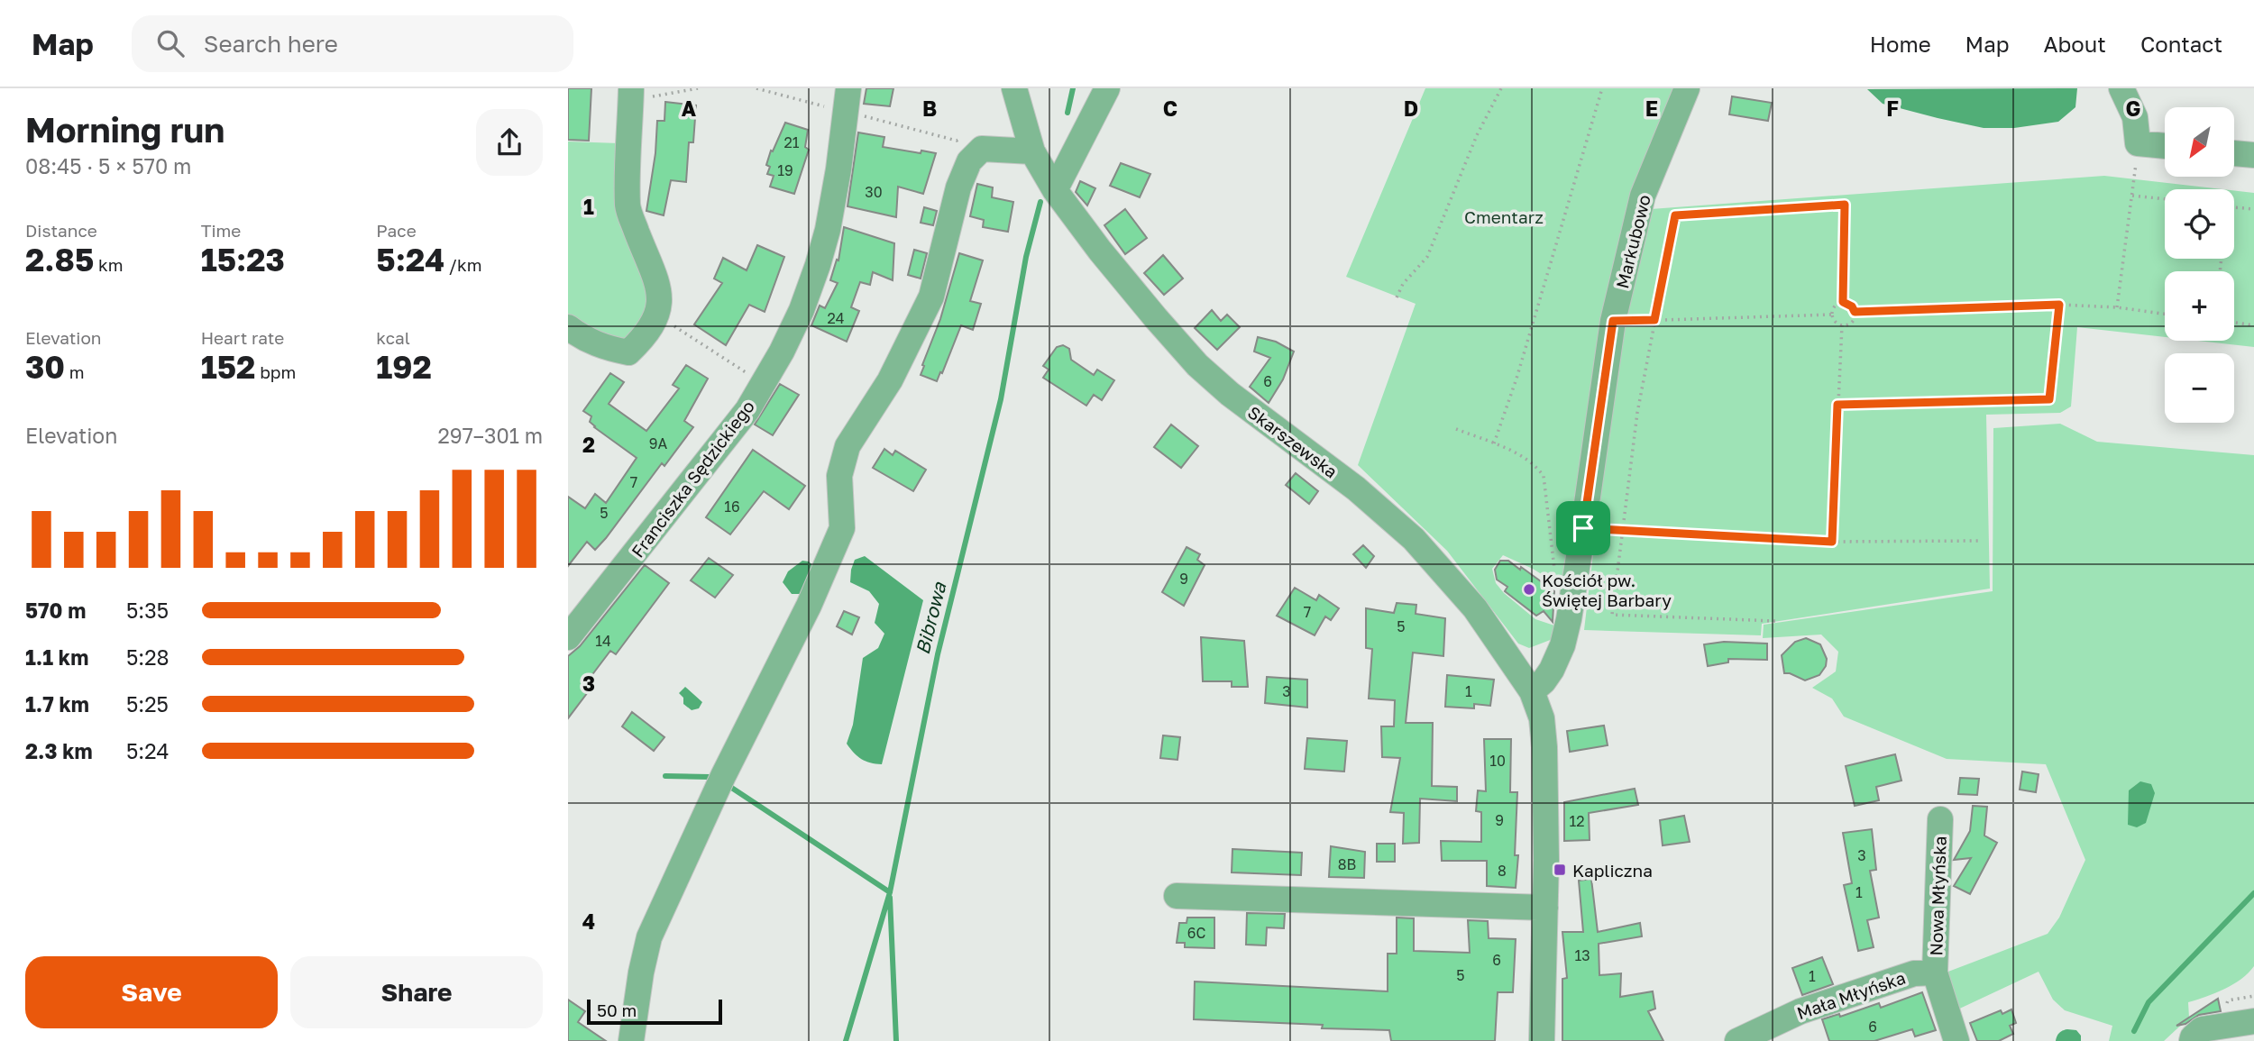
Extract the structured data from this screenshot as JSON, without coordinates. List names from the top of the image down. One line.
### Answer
{"streets":{"street":["Markubowo","Skarszewska","Franciszka Sędzickiego","Nowa Młyńska","Mała Młyńska"]},"crossings":[["Markubowo","Skarszewska"],["Nowa Młyńska","Mała Młyńska"]],"water":["Bibrowa"],"parks":["Cmentarz"],"places":{"other":["Kościół pw. Świętej Barbary"],"transit":["Kapliczna"]},"house_numbers":["21","19","30","24","6","9A","7","16","5","9","7","5","14","3","1","10","9","12","3","8B","8","1","6C","13","6","5","1","6"],"scale_bar":"50 m","north":"bottom left","page":{"header":"Map","search":"Search here","nav":["Home","Map","About","Contact"],"heading":["Morning run","08:45 · 5 × 570 m"],"map_buttons":["+","−"],"stats":[["Distance","2.85 km"],["Time","15:23"],["Pace","5:24 /km"],["Elevation","30 m"],["Heart rate","152 bpm"],["kcal","192"]],"chart":["Elevation","297–301 m"],"list":[{"name":"570 m","note":"5:35"},{"name":"1.1 km","note":"5:28"},{"name":"1.7 km","note":"5:25"},{"name":"2.3 km","note":"5:24"}],"buttons":["Save","Share"],"scale":"50 m"},"grid":{"columns":["A","B","C","D","E","F","G"],"rows":["1","2","3","4"]}}
